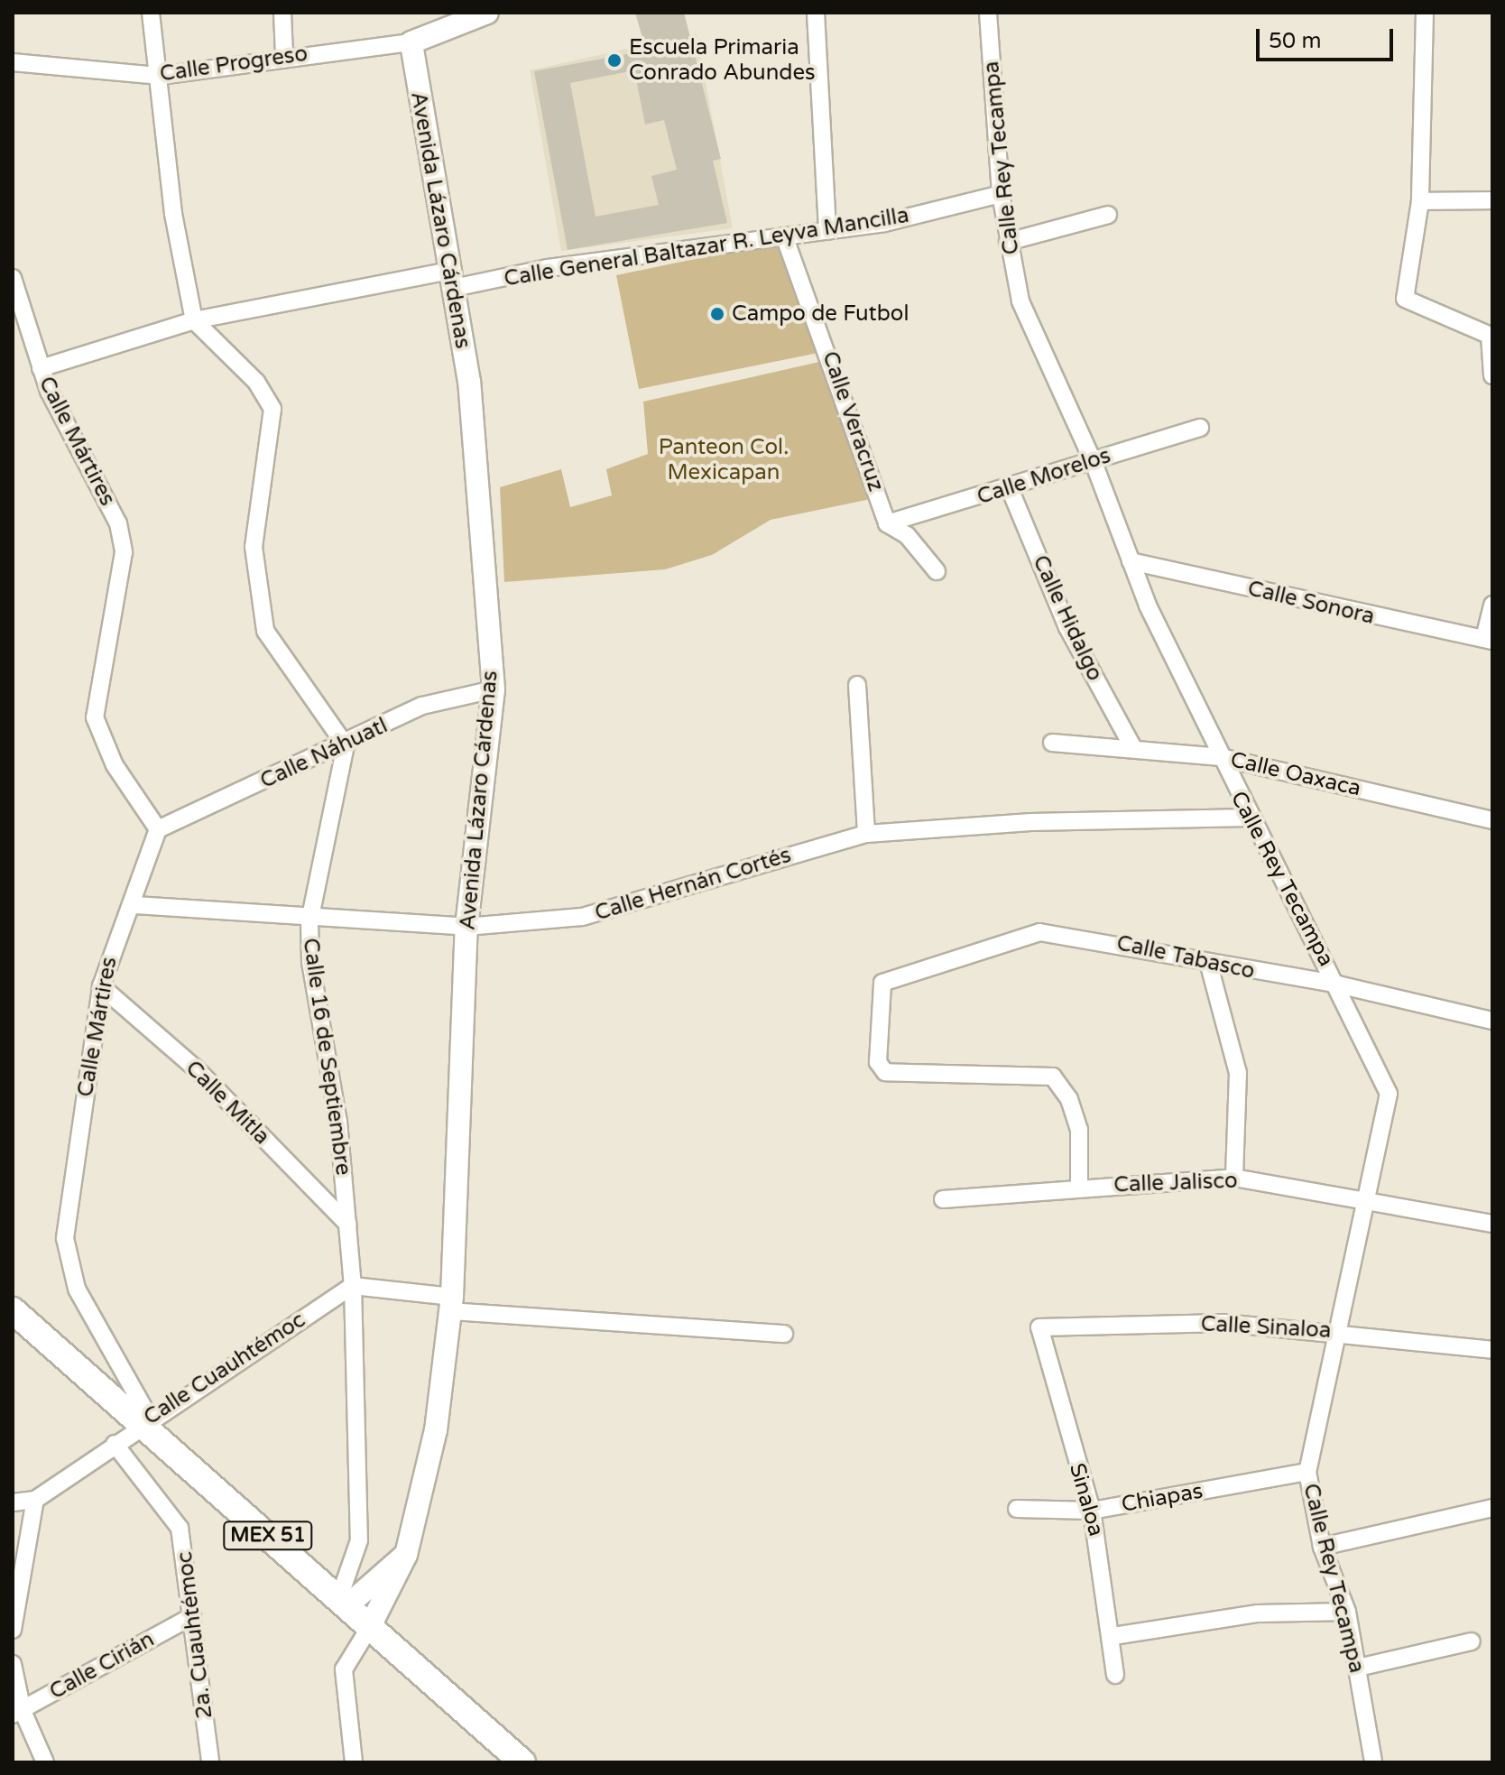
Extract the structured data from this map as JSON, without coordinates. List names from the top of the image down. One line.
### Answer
{"streets":{"main road":["Avenida Lázaro Cárdenas","MEX 51"],"street":["Calle Progreso","Calle Rey Tecampa","Calle General Baltazar R. Leyva Mancilla","Calle Veracruz","Calle Mártires","Calle Morelos","Calle Sonora","Calle Hidalgo","Calle Náhuatl","Calle Oaxaca","Calle Hernán Cortés","Calle Tabasco","Calle 16 de Septiembre","Calle Mitla","Calle Jalisco","Calle Sinaloa","Calle Cuauhtémoc","Chiapas","Sinaloa","2a. Cuauhtémoc","Calle Cirián"]},"crossings":[["Calle Progreso","Avenida Lázaro Cárdenas"],["Calle Rey Tecampa","Calle General Baltazar R. Leyva Mancilla"],["Calle Rey Tecampa","Calle Morelos"],["Calle Rey Tecampa","Calle Sonora"],["Calle Rey Tecampa","Calle Oaxaca"],["Calle Rey Tecampa","Calle Hernán Cortés"],["Calle Rey Tecampa","Calle Tabasco"],["Calle Rey Tecampa","Calle Jalisco"],["Calle Rey Tecampa","Calle Sinaloa"],["Calle Rey Tecampa","Chiapas"],["Avenida Lázaro Cárdenas","Calle General Baltazar R. Leyva Mancilla"],["Avenida Lázaro Cárdenas","Calle Náhuatl"],["Avenida Lázaro Cárdenas","Calle Hernán Cortés"],["Avenida Lázaro Cárdenas","MEX 51"],["Calle General Baltazar R. Leyva Mancilla","Calle Veracruz"],["Calle General Baltazar R. Leyva Mancilla","Calle Mártires"],["Calle Veracruz","Calle Morelos"],["Calle Mártires","Calle Náhuatl"],["Calle Mártires","Calle Hernán Cortés"],["Calle Mártires","Calle Mitla"],["Calle Mártires","Calle Cuauhtémoc"],["Calle Mártires","MEX 51"],["Calle Morelos","Calle Hidalgo"],["Calle Hidalgo","Calle Oaxaca"],["Calle Náhuatl","Calle 16 de Septiembre"],["Calle Hernán Cortés","Calle 16 de Septiembre"],["Calle Tabasco","Calle Jalisco"],["Calle 16 de Septiembre","Calle Mitla"],["Calle 16 de Septiembre","Calle Cuauhtémoc"],["Calle 16 de Septiembre","MEX 51"],["Calle Sinaloa","Sinaloa"],["Calle Cuauhtémoc","MEX 51"],["Calle Cuauhtémoc","2a. Cuauhtémoc"],["Chiapas","Sinaloa"],["2a. Cuauhtémoc","Calle Cirián"]],"parks":["Panteon Col. Mexicapan"],"places":["Escuela Primaria Conrado Abundes","Campo de Futbol"],"scale_bar":"50 m"}
